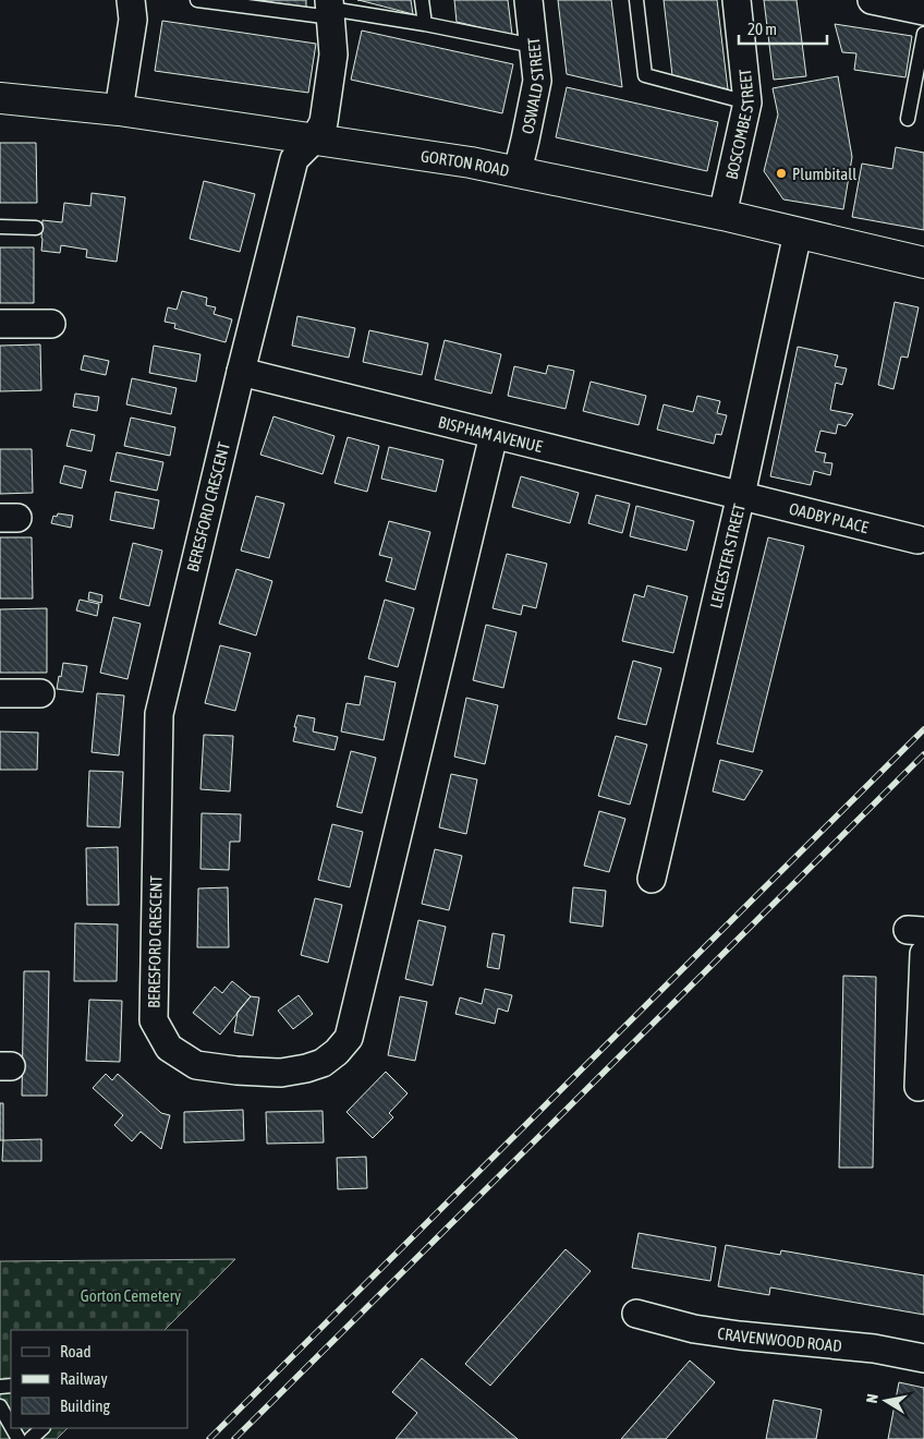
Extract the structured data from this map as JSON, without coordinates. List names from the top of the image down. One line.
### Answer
{"streets":{"main road":["GORTON ROAD"],"street":["OSWALD STREET","BOSCOMBE STREET","BISPHAM AVENUE","BERESFORD CRESCENT","OADBY PLACE","LEICESTER STREET","CRAVENWOOD ROAD"]},"crossings":[["OSWALD STREET","GORTON ROAD"],["BOSCOMBE STREET","GORTON ROAD"],["GORTON ROAD","BERESFORD CRESCENT"],["GORTON ROAD","LEICESTER STREET"],["BISPHAM AVENUE","BERESFORD CRESCENT"],["BISPHAM AVENUE","OADBY PLACE"],["BISPHAM AVENUE","LEICESTER STREET"],["OADBY PLACE","LEICESTER STREET"]],"parks":["Gorton Cemetery"],"places":["Plumbitall"],"legend":["Road","Railway","Building"],"scale_bar":"20 m","north":"left"}
